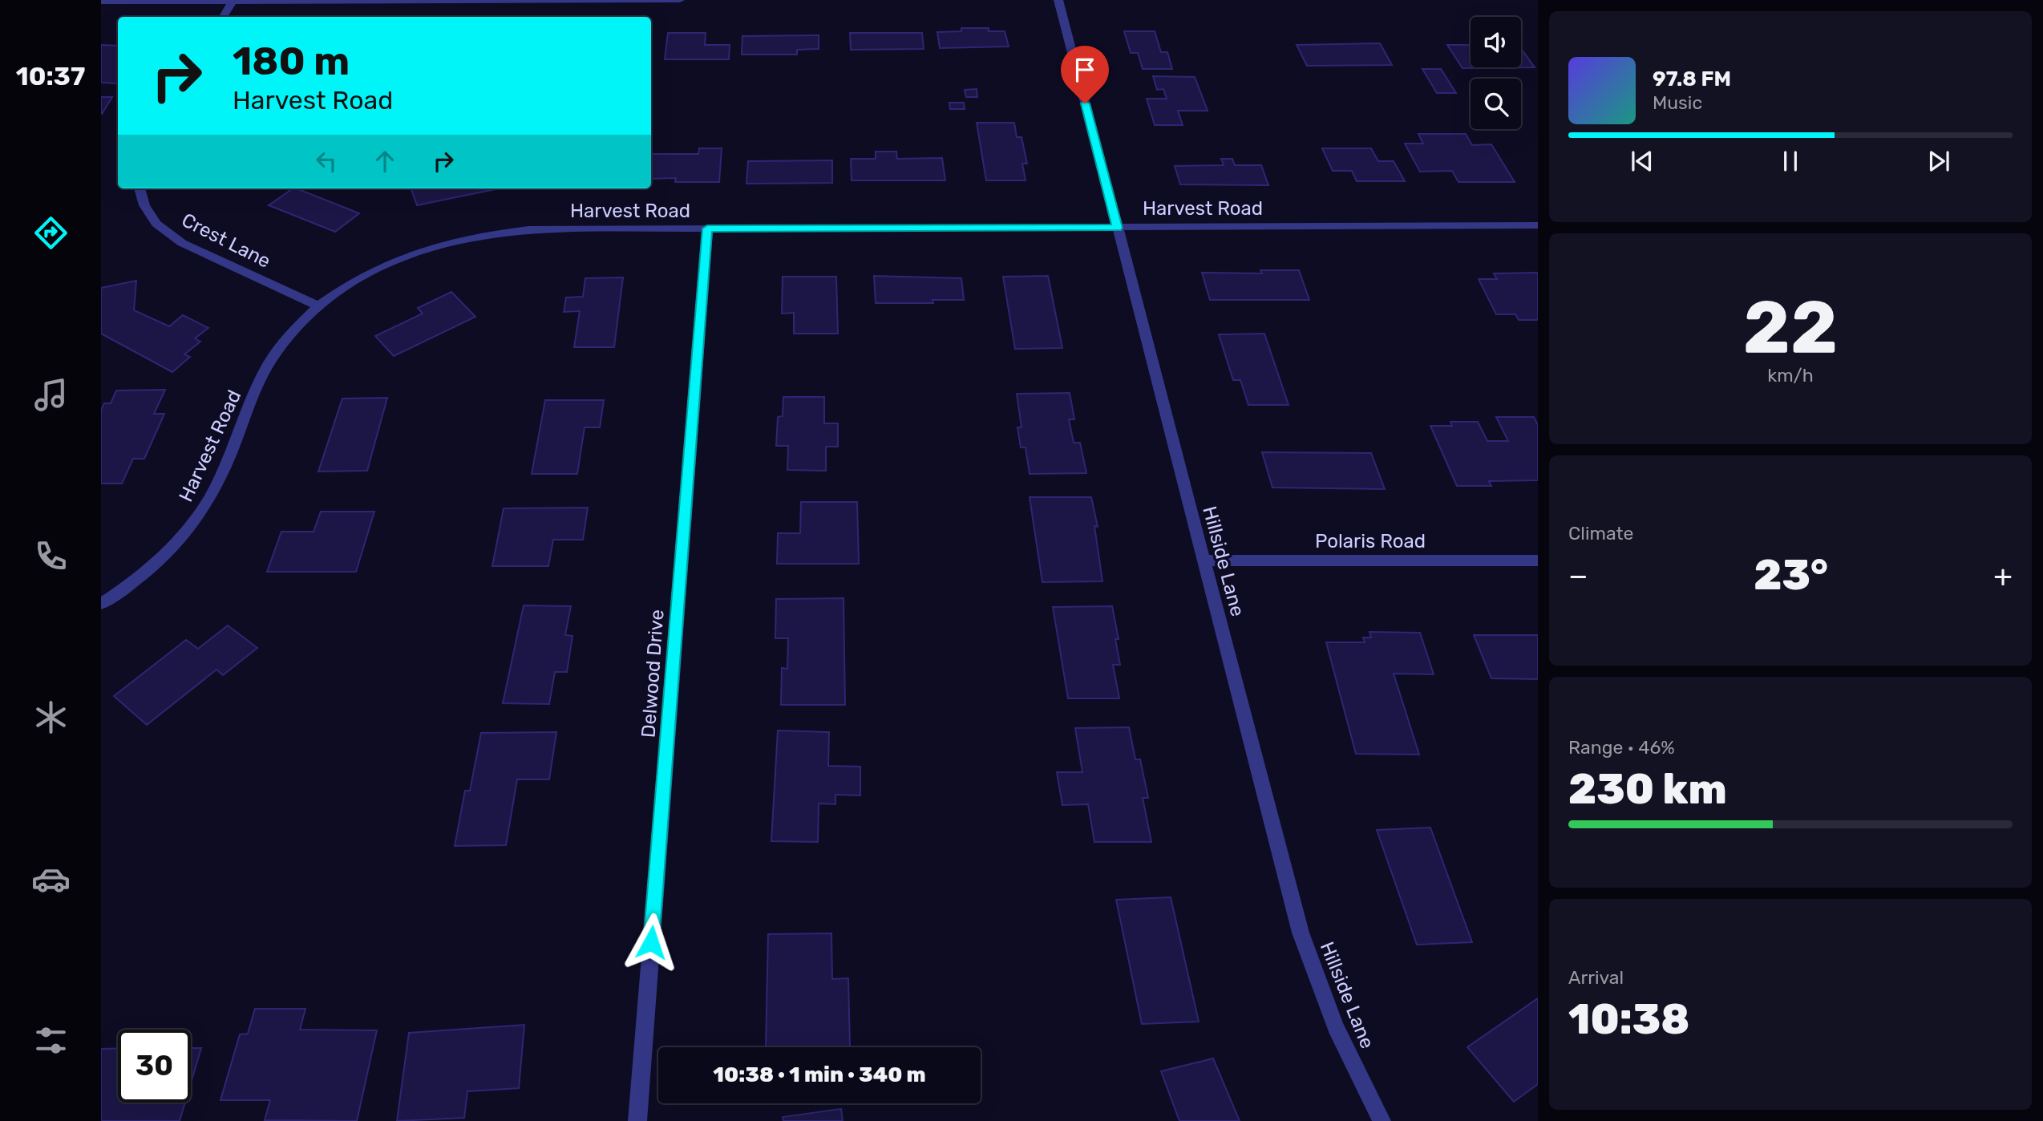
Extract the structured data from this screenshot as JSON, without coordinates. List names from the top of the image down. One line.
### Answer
{"streets":{"street":["Harvest Road","Crest Lane","Polaris Road","Hillside Lane","Delwood Drive"]},"crossings":[["Harvest Road","Crest Lane"],["Harvest Road","Hillside Lane"],["Harvest Road","Delwood Drive"],["Polaris Road","Hillside Lane"]],"page":{"tabs":"10:37","turn":["180 m","Harvest Road"],"song":["97.8 FM","Music"],"tile":[["22","km/h"],"Climate",["Range · 46%","230 km"],["Arrival","10:38"]],"heat":["−","23°","+"],"limit":"30","trip":"10:38 · 1 min · 340 m"}}
